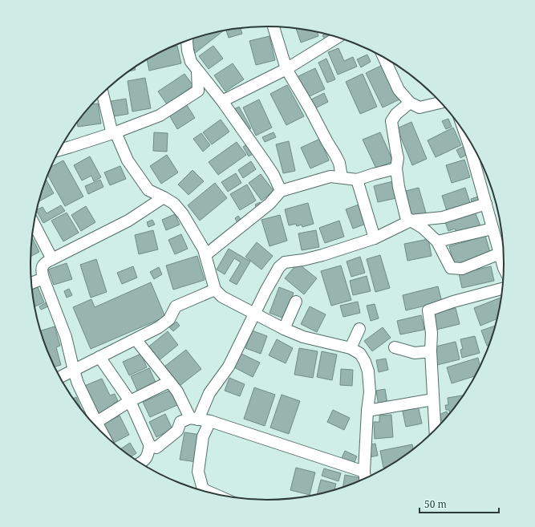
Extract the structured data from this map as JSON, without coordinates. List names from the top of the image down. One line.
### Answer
{"scale_bar":"50 m"}
